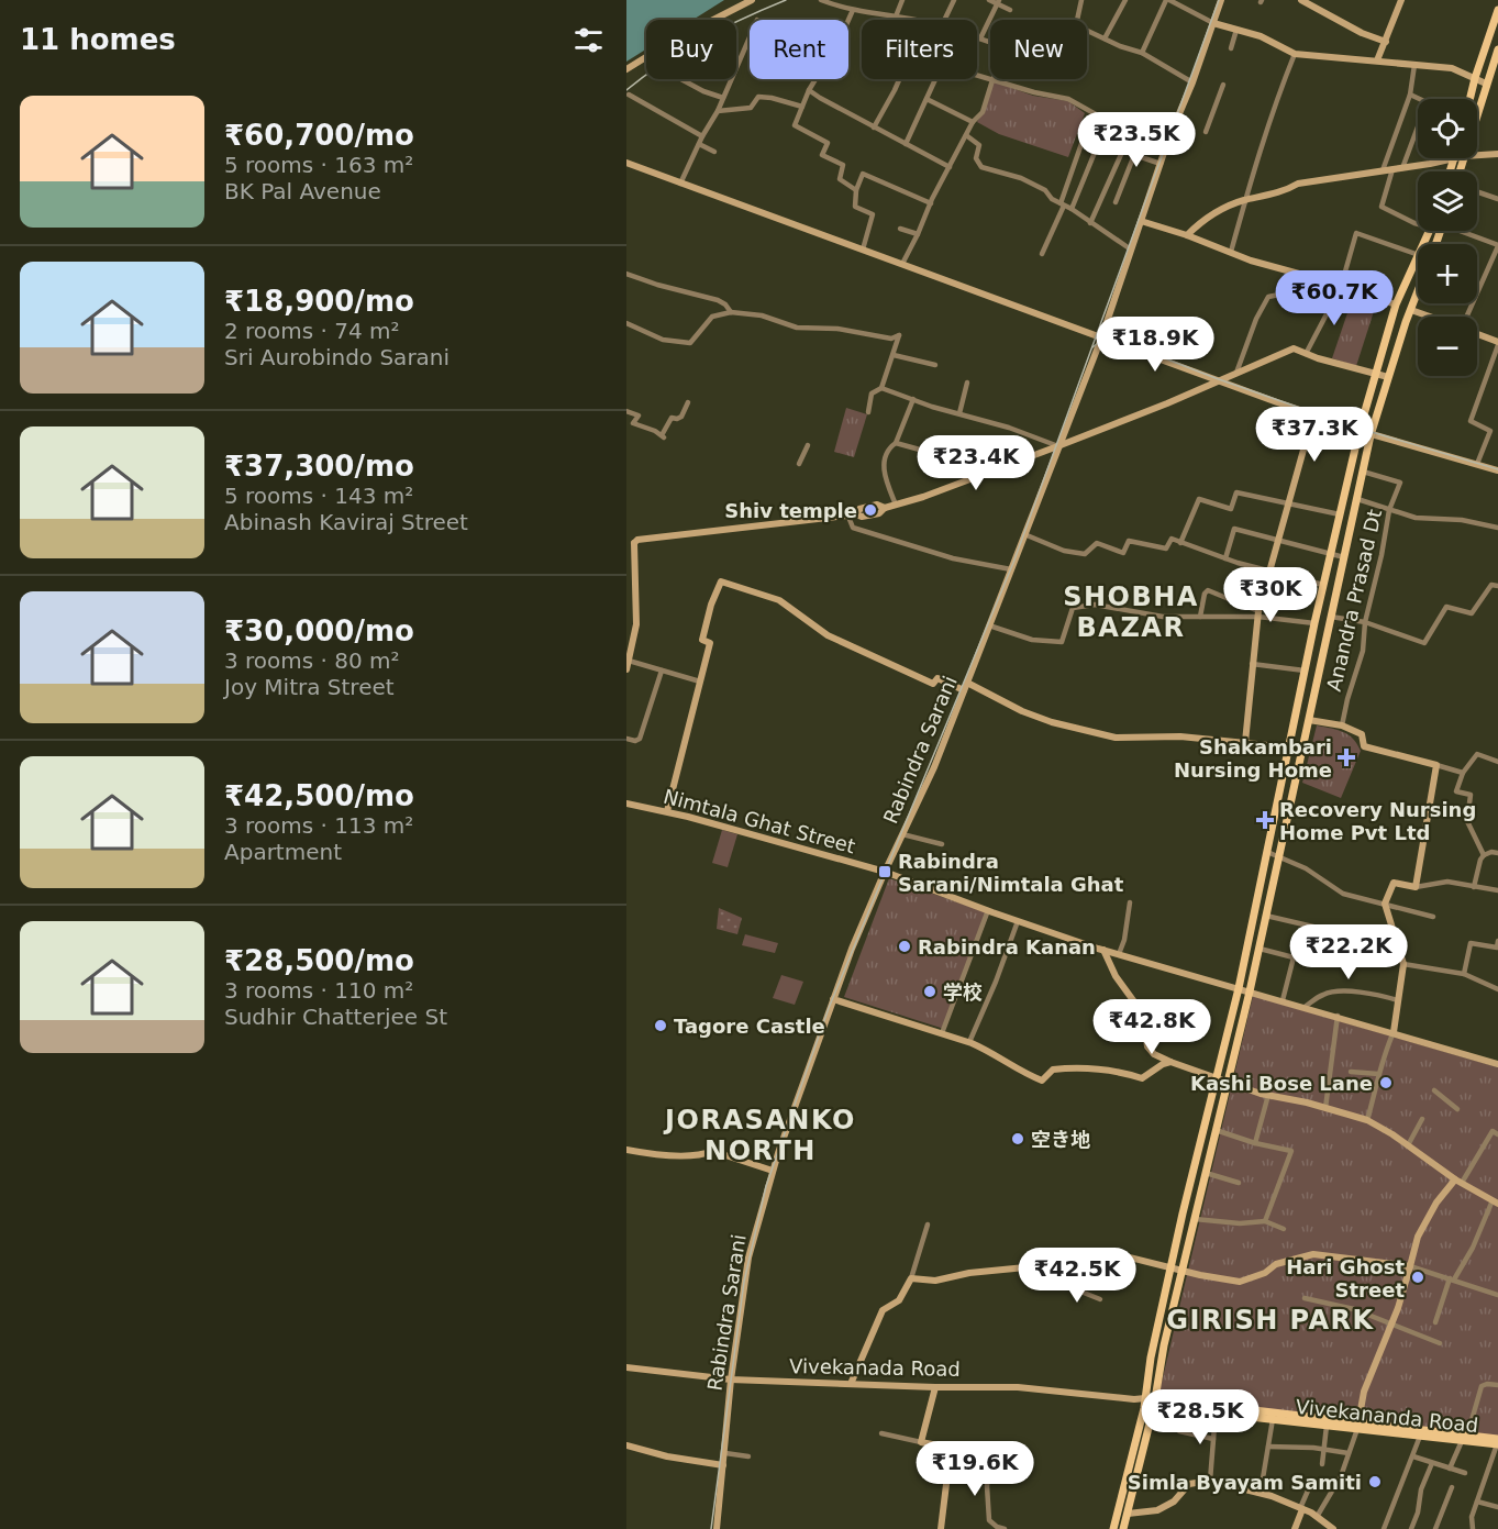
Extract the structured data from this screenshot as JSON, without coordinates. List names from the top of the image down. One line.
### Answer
{"streets":{"main road":["Vivekananda Road"],"street":["Anandra Prasad Dt","Rabindra Sarani","Nimtala Ghat Street","Vivekanada Road"]},"crossings":[["Rabindra Sarani","Nimtala Ghat Street"],["Rabindra Sarani","Vivekanada Road"]],"districts":["SHOBHA BAZAR","JORASANKO NORTH","GIRISH PARK"],"places":{"other":["Shiv temple","Rabindra Kanan","学校","Tagore Castle","Kashi Bose Lane","空き地","Hari Ghost Street","Simla Byayam Samiti"],"health":["Shakambari Nursing Home","Recovery Nursing Home Pvt Ltd"],"transit":["Rabindra Sarani/Nimtala Ghat"]},"page":{"heading":"11 homes","chip":["Buy","Rent","Filters","New"],"list":[{"name":"₹60,700/mo","note":"5 rooms · 163 m² · BK Pal Avenue"},{"name":"₹18,900/mo","note":"2 rooms · 74 m² · Sri Aurobindo Sarani"},{"name":"₹37,300/mo","note":"5 rooms · 143 m² · Abinash Kaviraj Street"},{"name":"₹30,000/mo","note":"3 rooms · 80 m² · Joy Mitra Street"},{"name":"₹42,500/mo","note":"3 rooms · 113 m² · Apartment"},{"name":"₹28,500/mo","note":"3 rooms · 110 m² · Sudhir Chatterjee St"}],"map_buttons":["+","−"],"price":["₹23.5K","₹60.7K","₹18.9K","₹37.3K","₹23.4K","₹30K","₹22.2K","₹42.8K","₹42.5K","₹28.5K","₹19.6K"]}}
